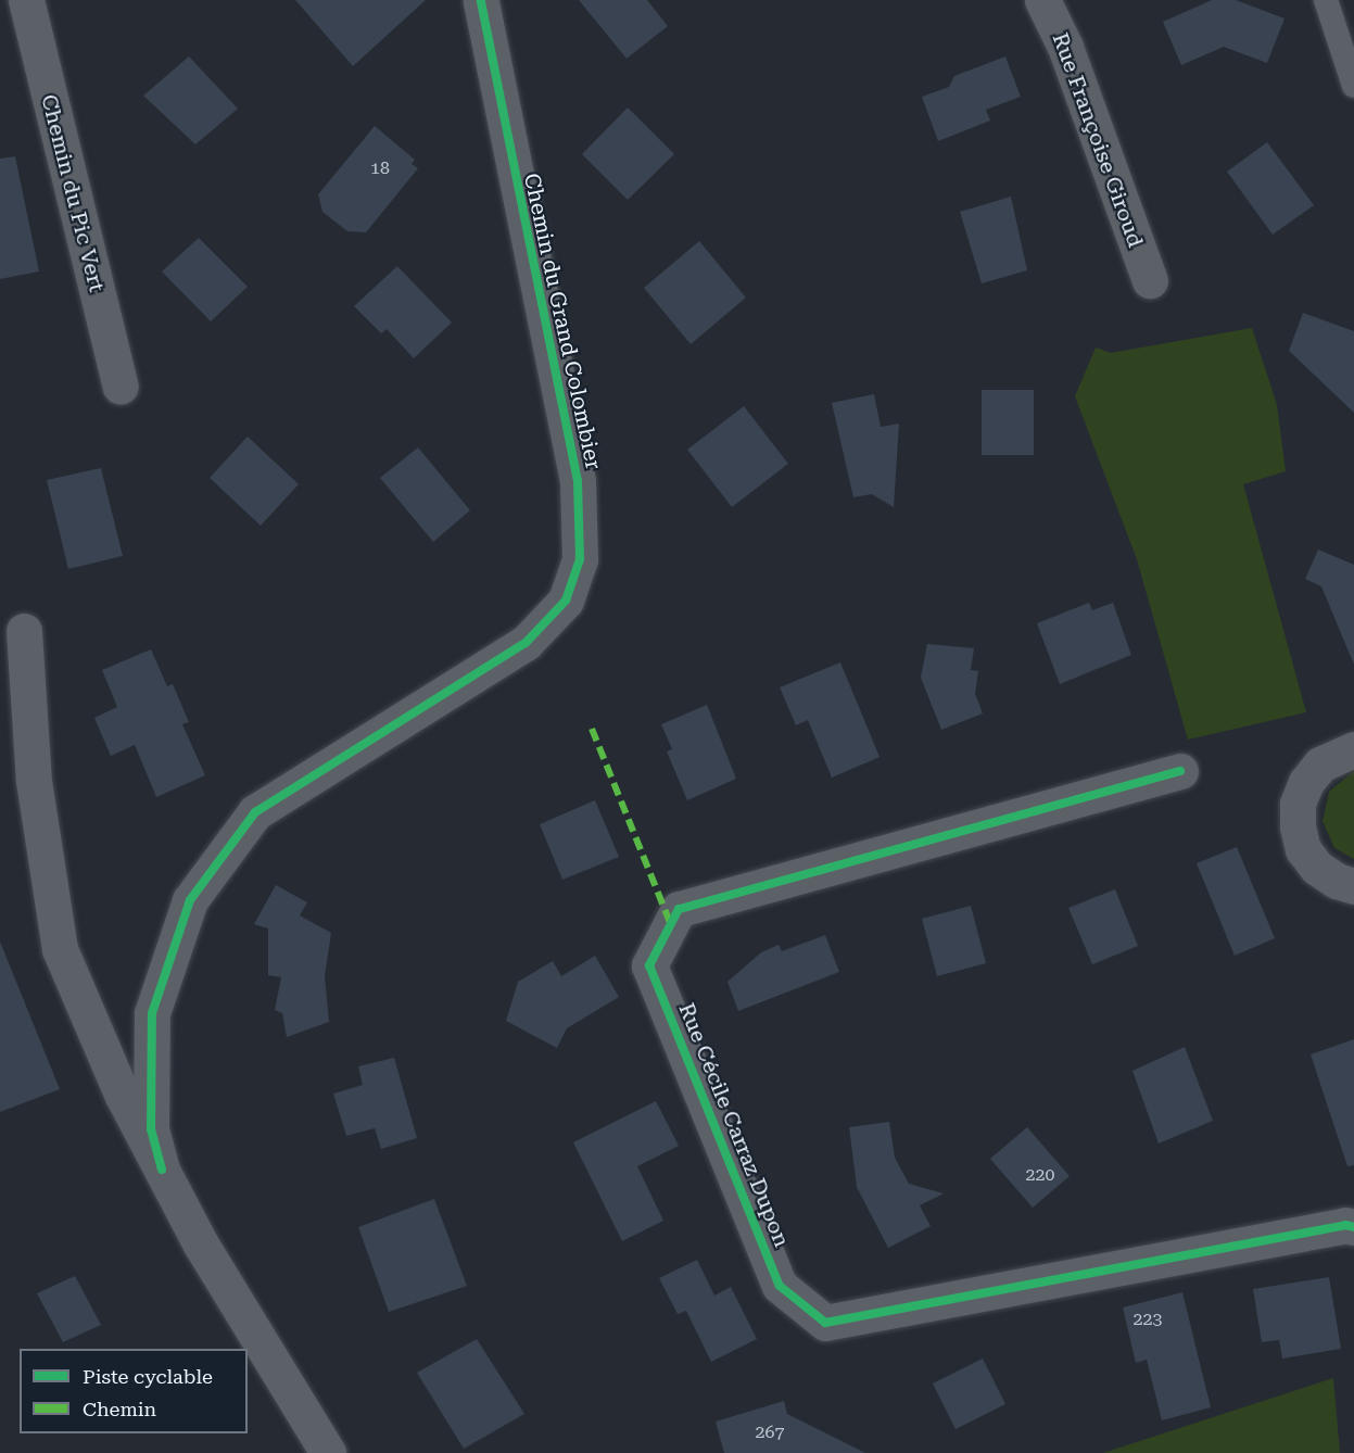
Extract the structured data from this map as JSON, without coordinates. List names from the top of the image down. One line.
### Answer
{"streets":{"street":["Rue Françoise Giroud","Chemin du Pic Vert","Chemin du Grand Colombier","Rue Cécile Carraz Dupon"]},"house_numbers":["18","220","223","267"],"legend":["Piste cyclable","Chemin"]}
